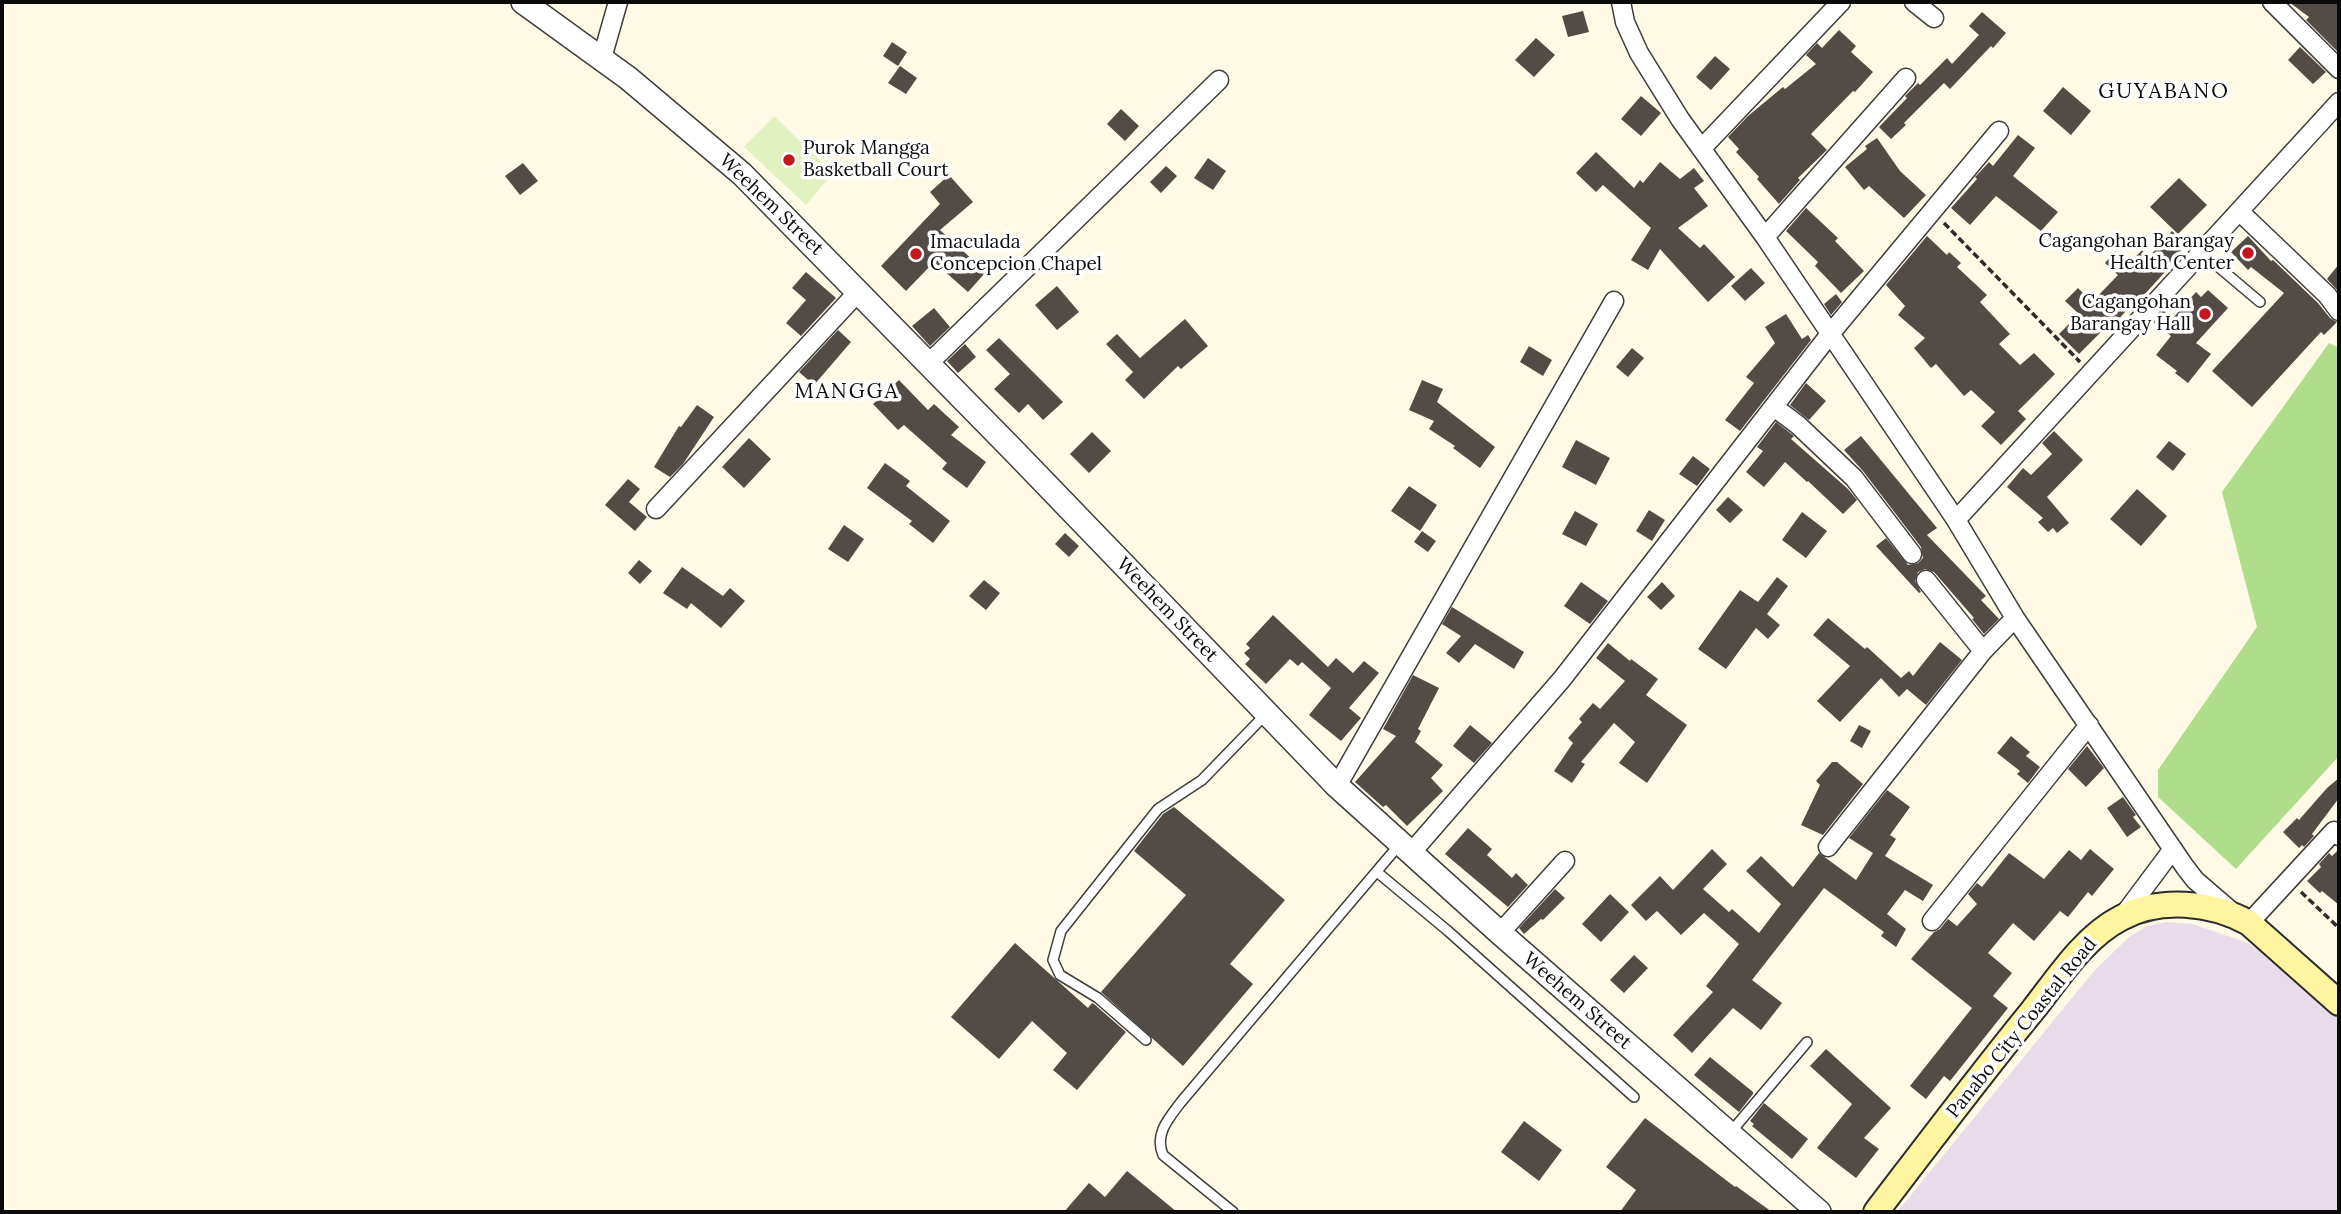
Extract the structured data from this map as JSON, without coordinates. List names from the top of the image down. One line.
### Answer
{"streets":{"main road":["Panabo City Coastal Road"],"street":["Weehem Street"]},"districts":["GUYABANO","MANGGA"],"places":["Purok Mangga Basketball Court","Cagangohan Barangay Health Center","Imaculada Concepcion Chapel","Cagangohan Barangay Hall"]}
